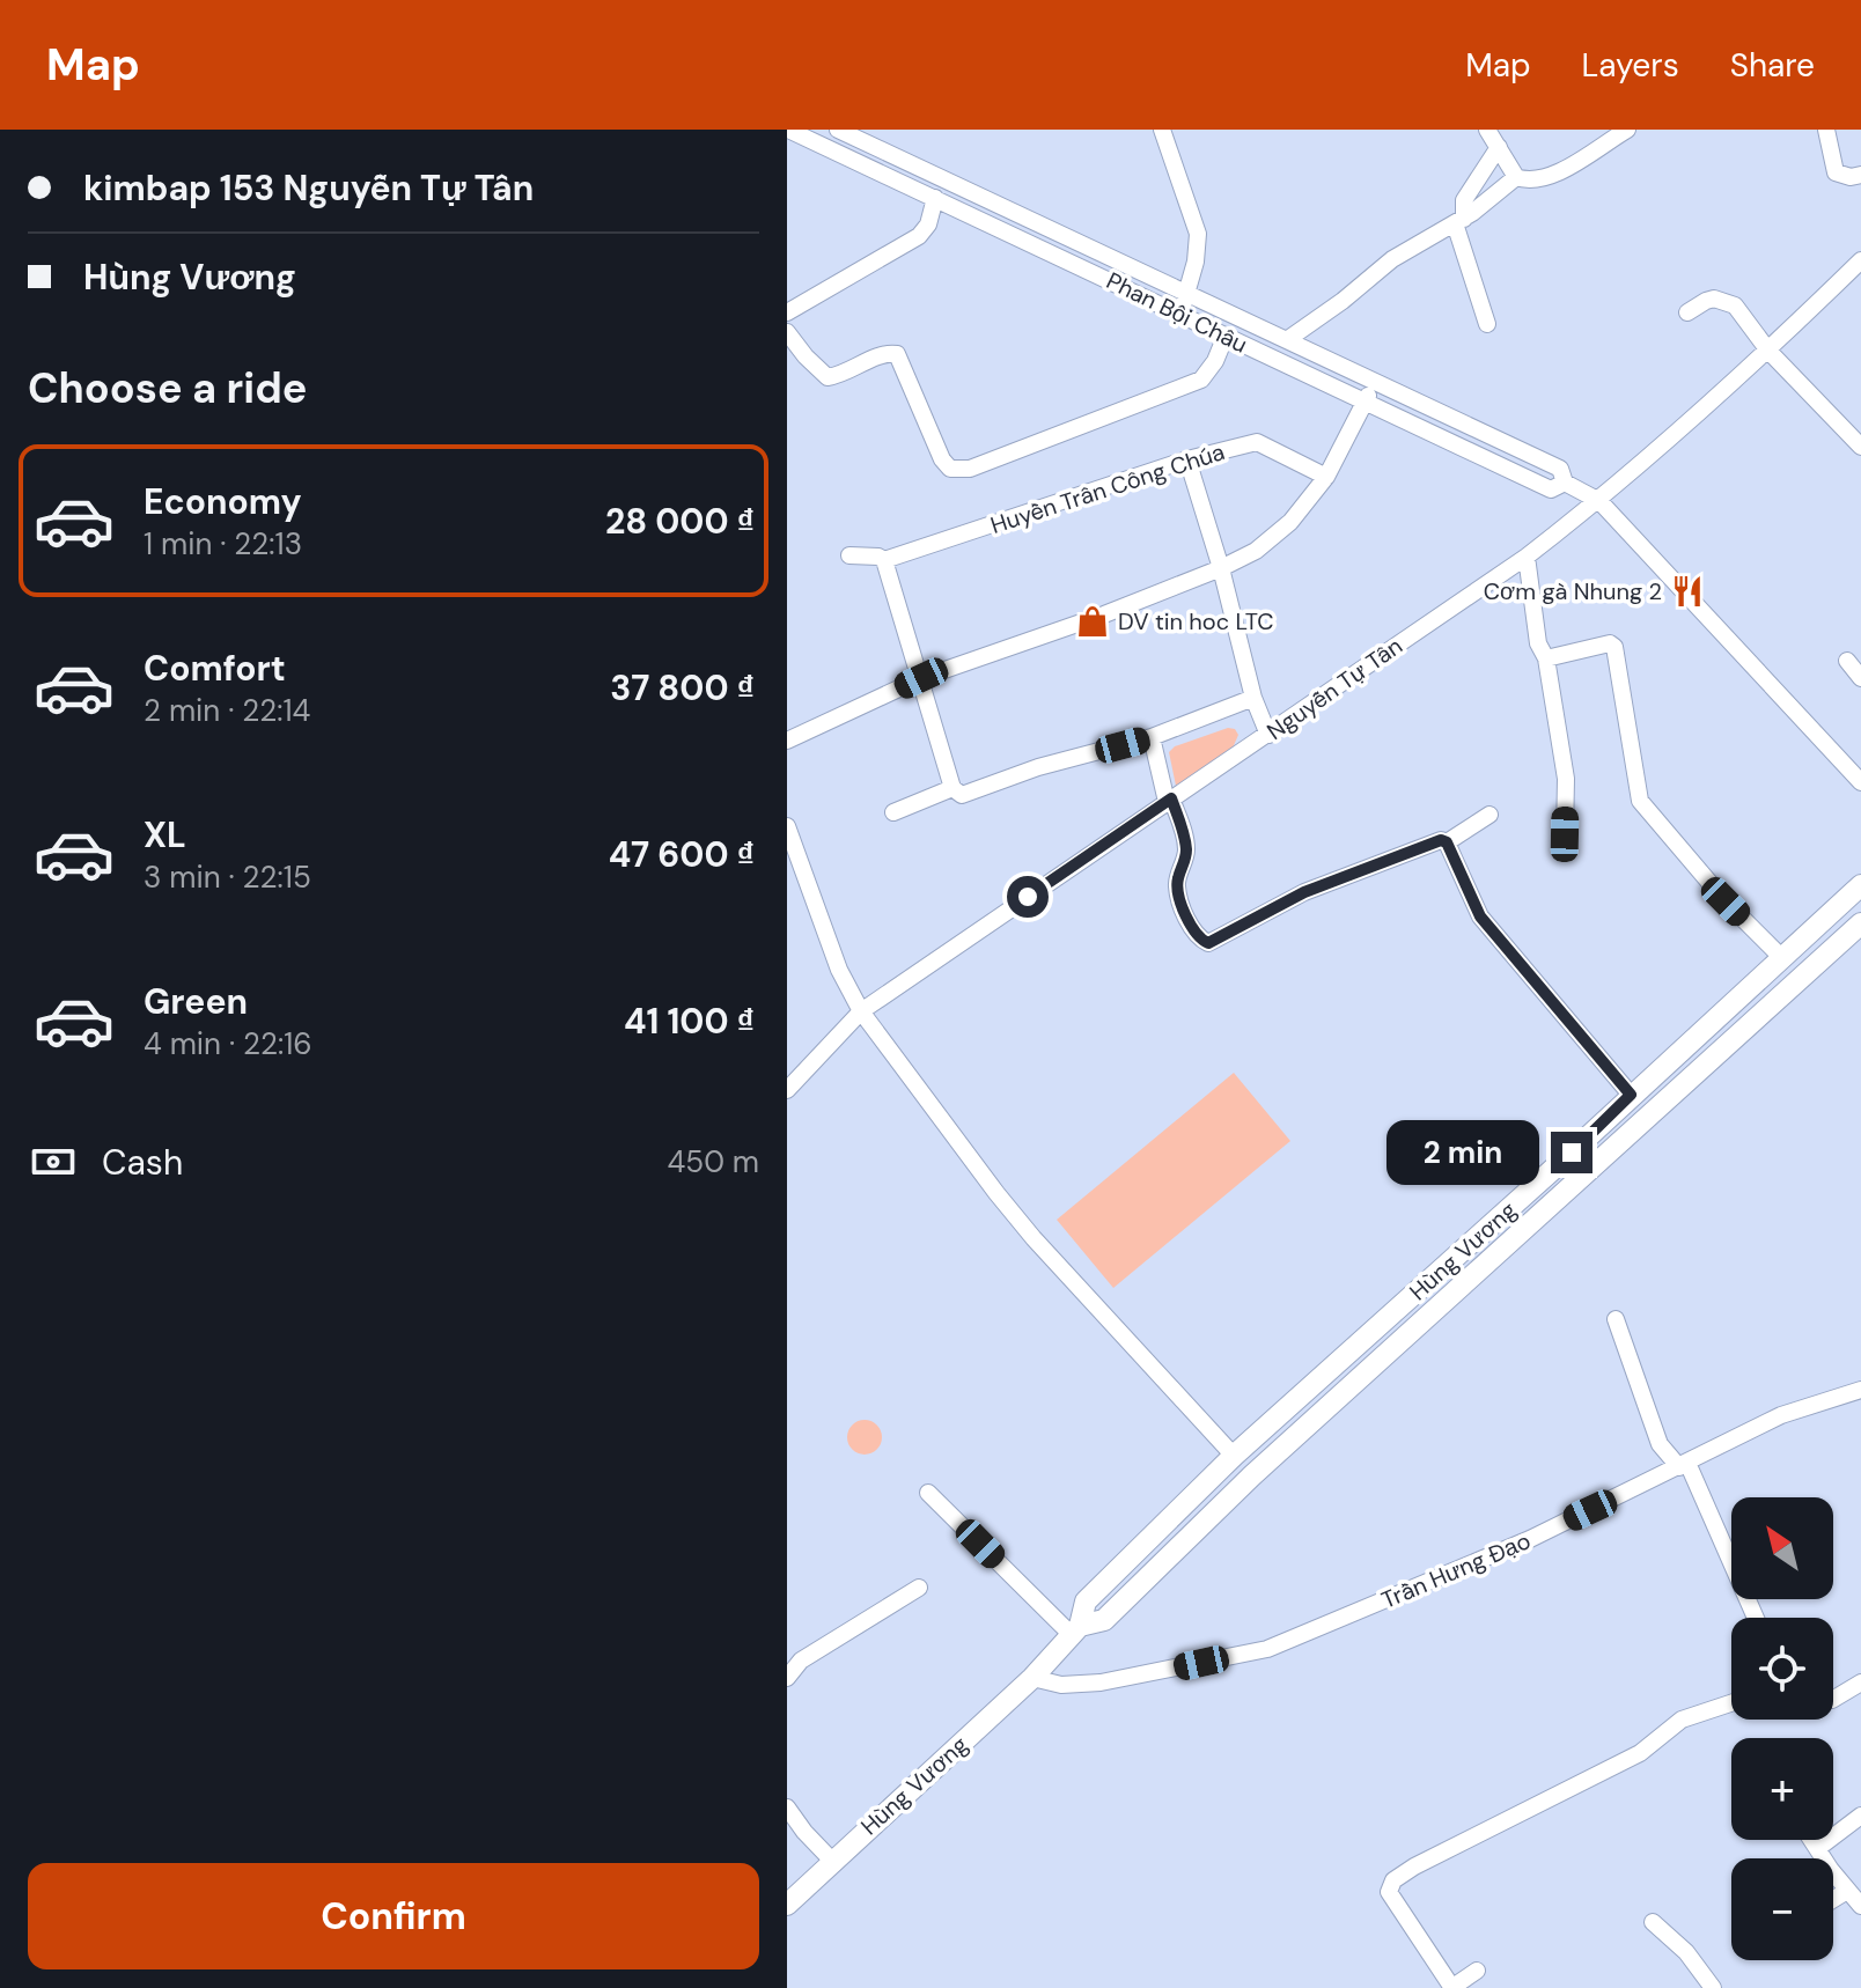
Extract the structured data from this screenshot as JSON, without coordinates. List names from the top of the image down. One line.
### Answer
{"streets":{"main road":["Hùng Vương"],"street":["Phan Bội Châu","Huyền Trân Công Chúa","Nguyễn Tự Tân","Trần Hưng Đạo"]},"crossings":[["Phan Bội Châu","Nguyễn Tự Tân"],["Hùng Vương","Trần Hưng Đạo"]],"places":{"restaurant":["Cơm gà Nhung 2"],"shop":["DV tin hoc LTC"]},"north":"top left","page":{"header":"Map","nav":["Map","Layers","Share"],"banner":["kimbap 153 Nguyễn Tự Tân","Hùng Vương"],"heading":"Choose a ride","list":[{"name":"Economy","note":"1 min · 22:13","value":"28 000 ₫"},{"name":"Comfort","note":"2 min · 22:14","value":"37 800 ₫"},{"name":"XL","note":"3 min · 22:15","value":"47 600 ₫"},{"name":"Green","note":"4 min · 22:16","value":"41 100 ₫"}],"pay":["Cash","450 m"],"bubble":"2 min","map_buttons":["+","−"],"buttons":"Confirm"}}
